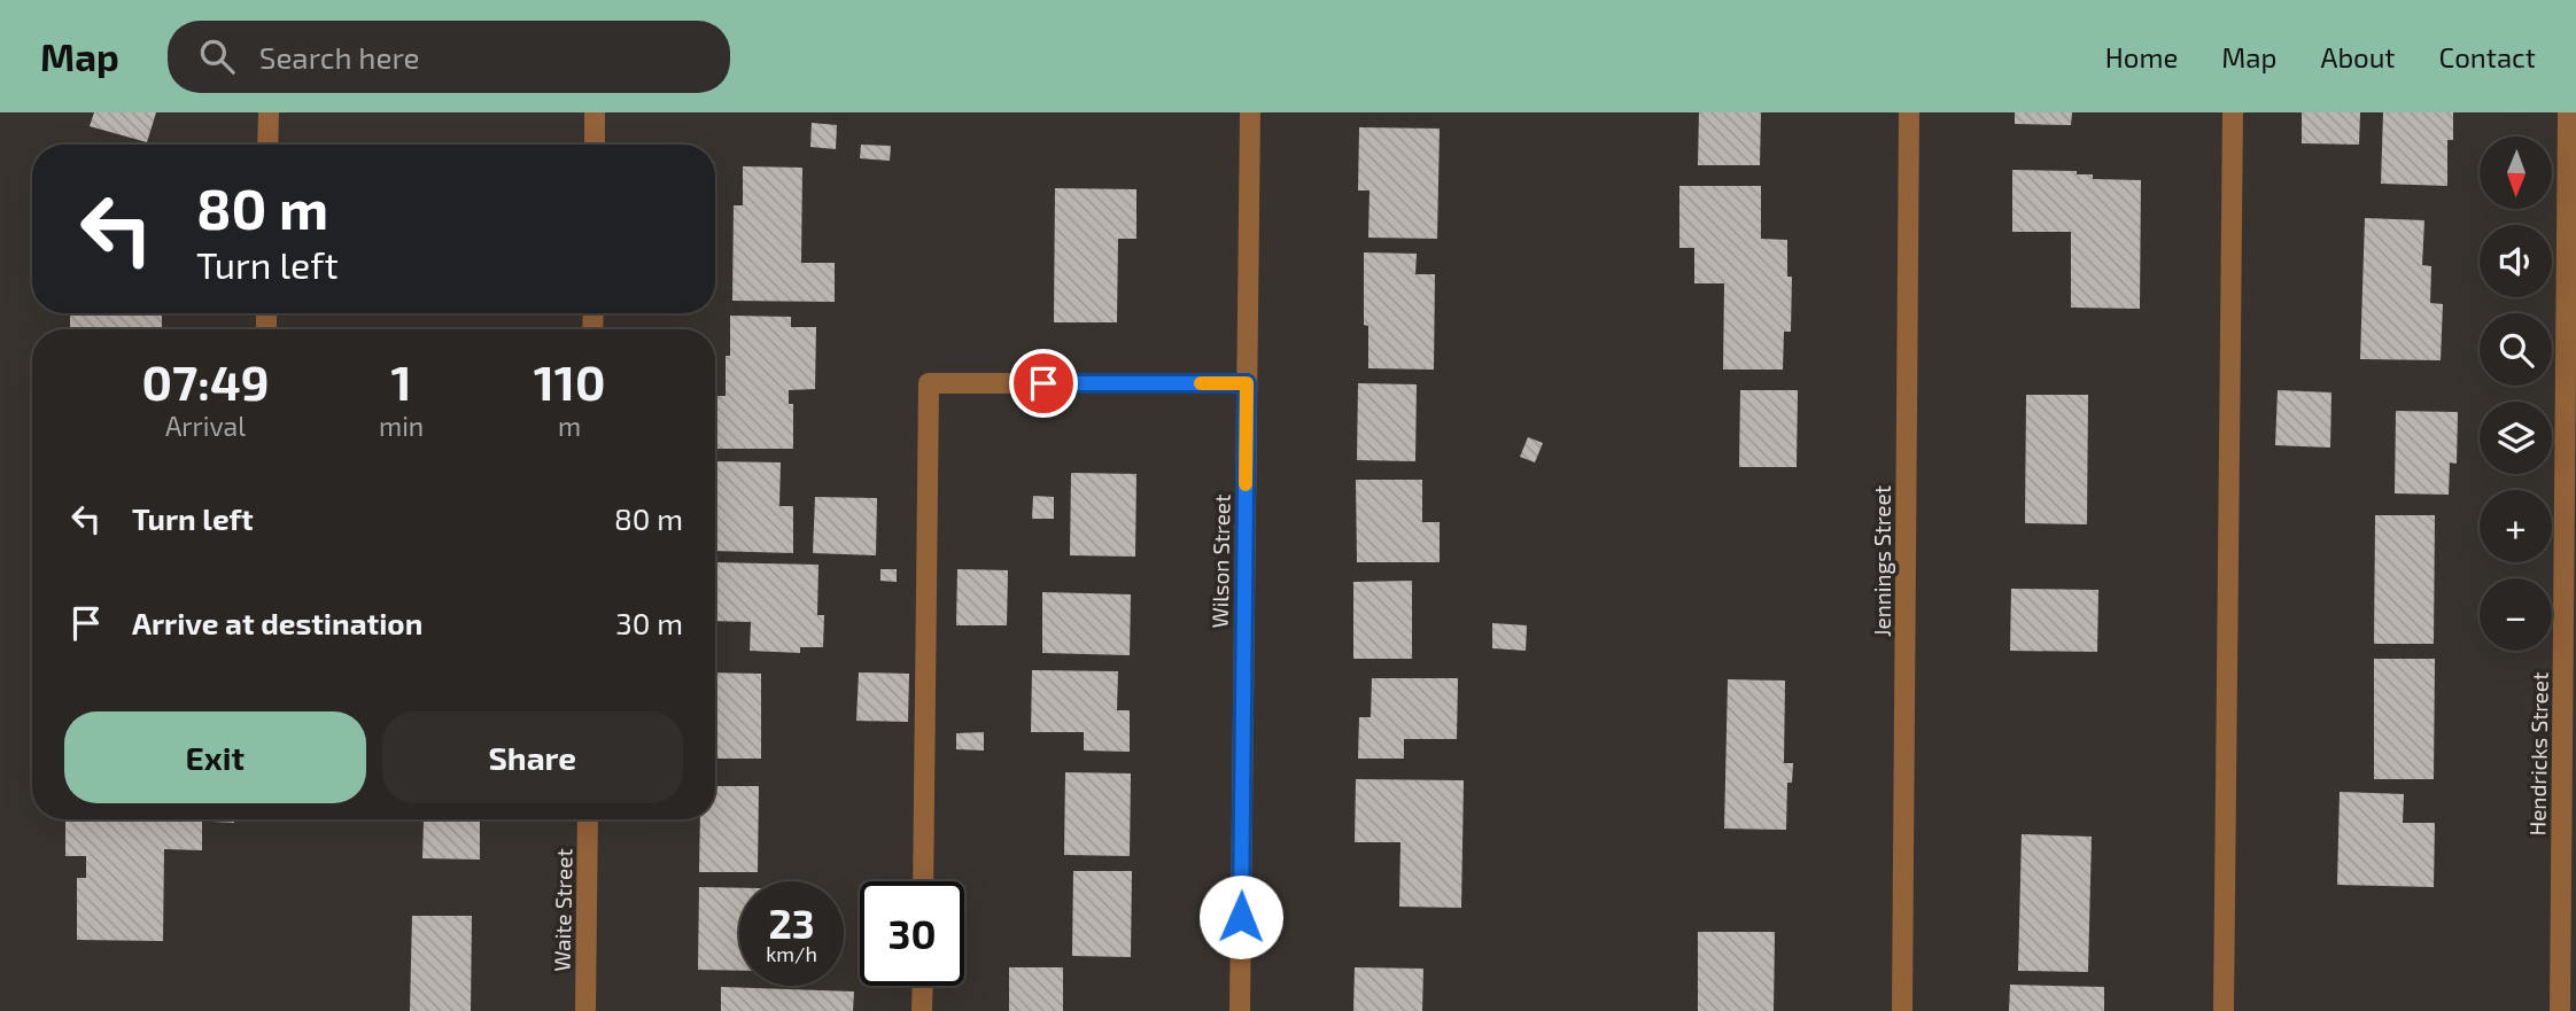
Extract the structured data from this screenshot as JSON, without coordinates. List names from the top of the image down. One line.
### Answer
{"streets":{"street":["Wilson Street","Jennings Street","Hendricks Street","Waite Street"]},"north":"bottom","page":{"header":"Map","search":"Search here","nav":["Home","Map","About","Contact"],"map_buttons":["+","−"],"turn":["80 m","Turn left"],"eta":["07:49","Arrival","1","min","110","m"],"list":[{"name":"Turn left","value":"80 m"},{"name":"Arrive at destination","value":"30 m"}],"buttons":["Exit","Share"],"speed":"23 km/h","limit":"30"}}
